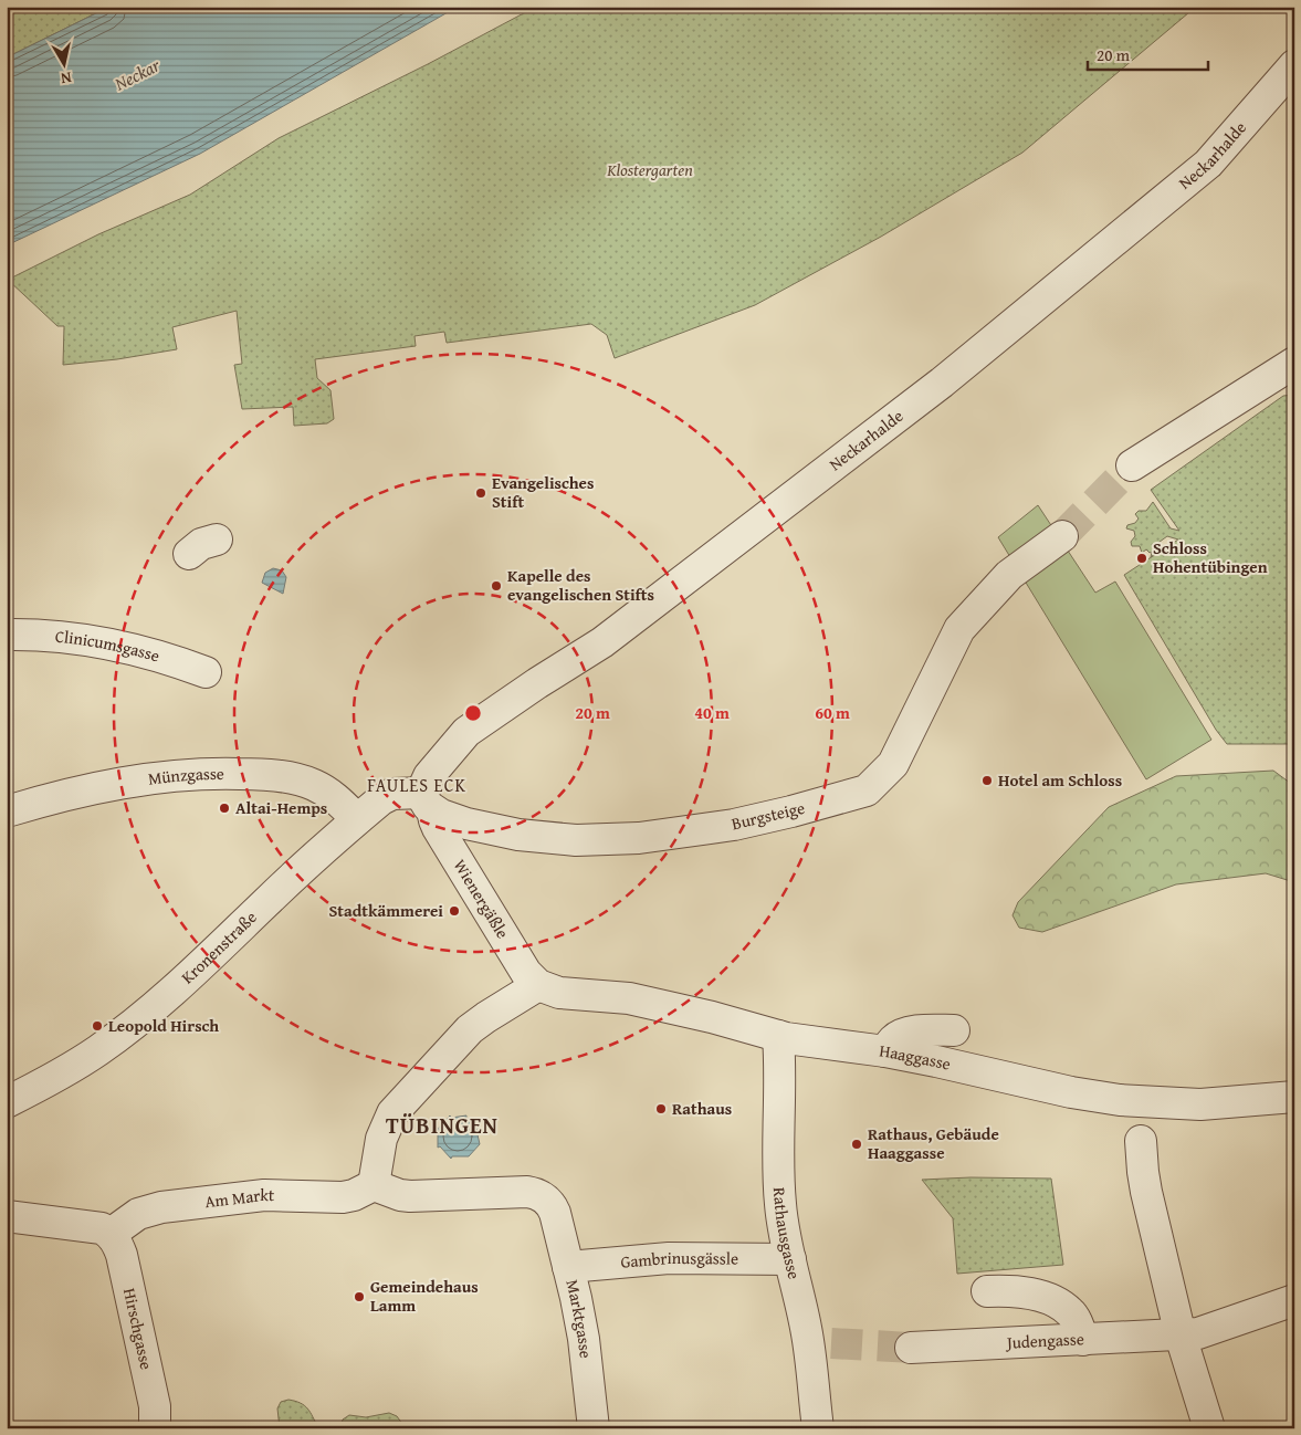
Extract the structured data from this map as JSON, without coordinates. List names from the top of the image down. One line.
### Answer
{"streets":{"street":["Neckarhalde","Clinicumsgasse","Münzgasse","Burgsteige","Wienergäßle","Kronenstraße","Haaggasse","Am Markt","Rathausgasse","Gambrinusgässle","Marktgasse","Hirschgasse","Judengasse"]},"crossings":[["Neckarhalde","Burgsteige"],["Neckarhalde","Wienergäßle"],["Neckarhalde","Kronenstraße"],["Münzgasse","Kronenstraße"],["Burgsteige","Wienergäßle"],["Burgsteige","Kronenstraße"],["Wienergäßle","Kronenstraße"],["Wienergäßle","Haaggasse"],["Haaggasse","Rathausgasse"],["Am Markt","Marktgasse"],["Am Markt","Hirschgasse"],["Rathausgasse","Gambrinusgässle"],["Gambrinusgässle","Marktgasse"]],"districts":["FAULES ECK","TÜBINGEN"],"water":["Neckar"],"parks":["Klostergarten"],"places":["Evangelisches Stift","Schloss Hohentübingen","Kapelle des evangelischen Stifts","Hotel am Schloss","Altai-Hemps","Stadtkämmerei","Leopold Hirsch","Rathaus","Rathaus, Gebäude Haaggasse","Gemeindehaus Lamm"],"scale_bar":"20 m","north":"bottom","rings":["20 m","40 m","60 m"]}
